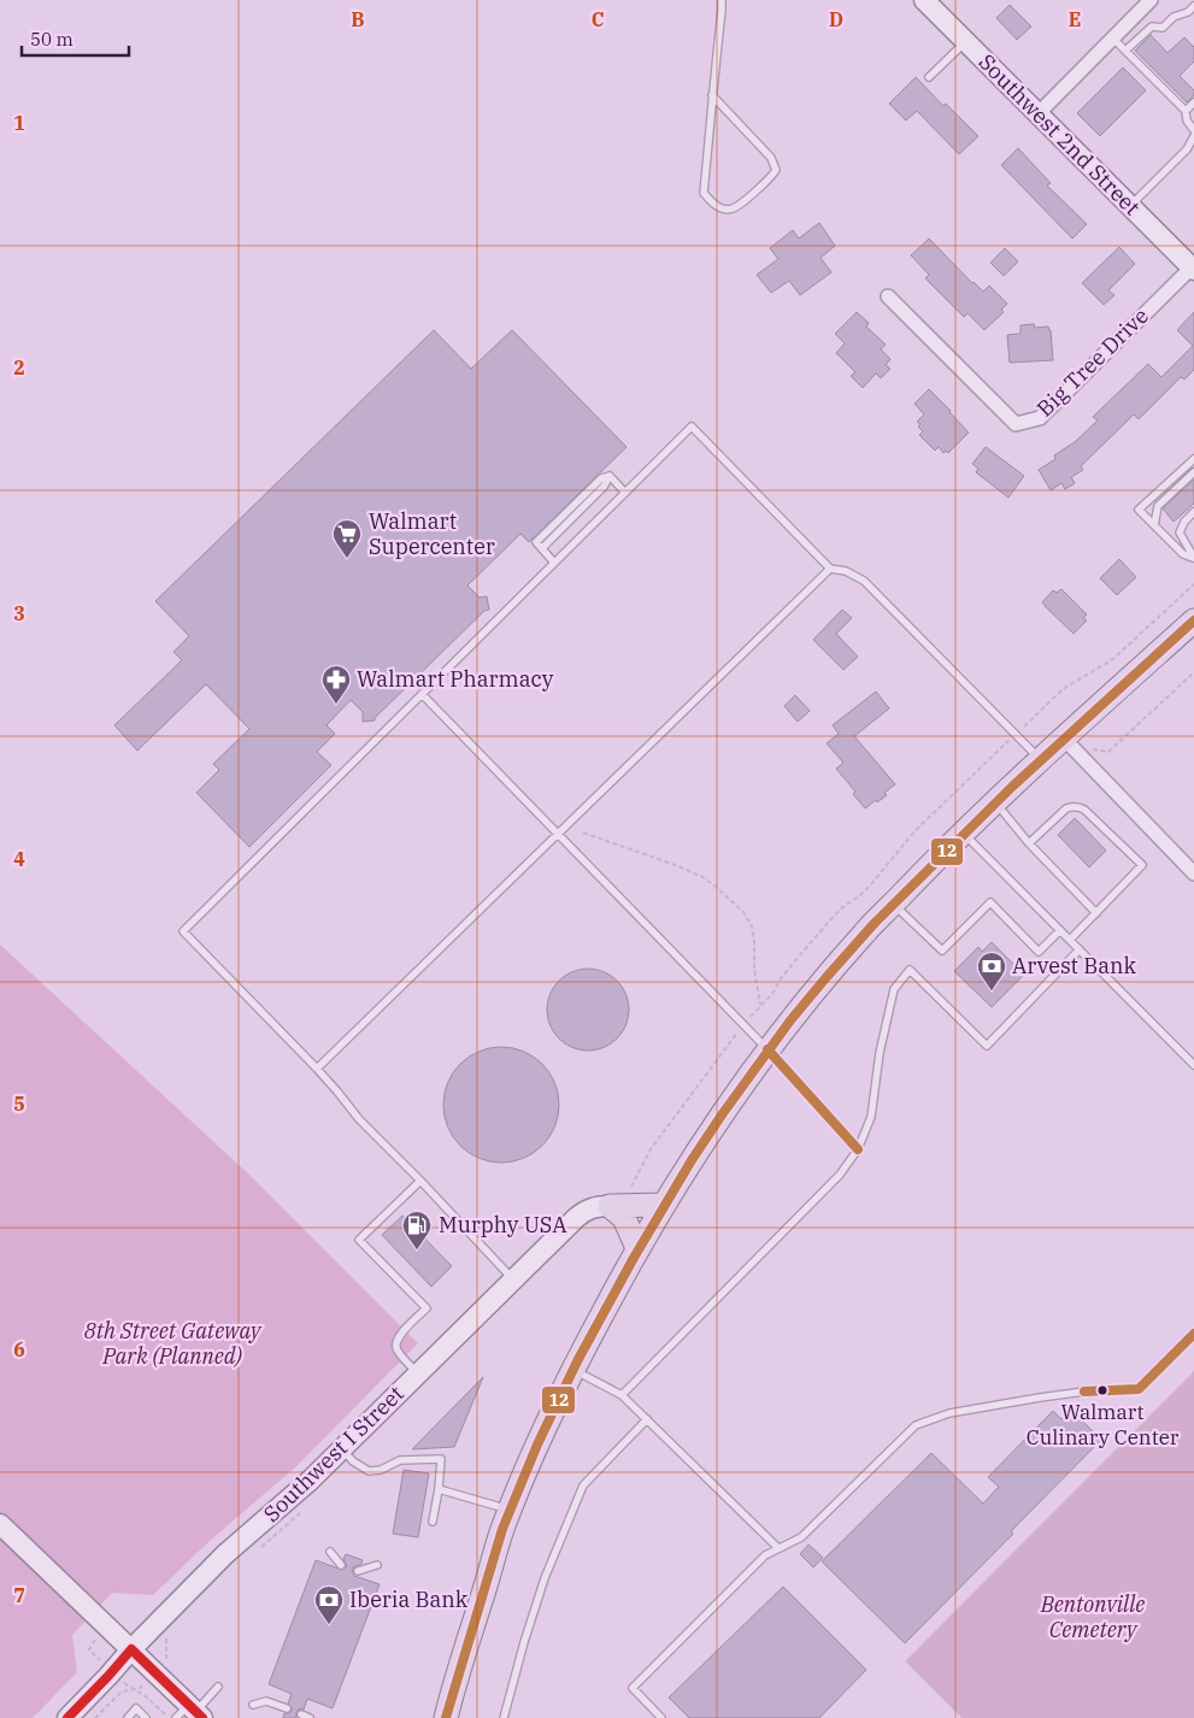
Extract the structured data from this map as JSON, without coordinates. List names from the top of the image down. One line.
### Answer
{"streets":{"main road":["Southwest 2nd Street","Southwest I Street"],"street":["Big Tree Drive"]},"crossings":[["Southwest 2nd Street","Big Tree Drive"]],"parks":["8th Street Gateway Park (Planned)","Bentonville Cemetery"],"places":{"supermarket":["Walmart Supercenter"],"pharmacy":["Walmart Pharmacy"],"bank":["Arvest Bank","Iberia Bank"],"fuel station":["Murphy USA"],"other":["Walmart Culinary Center"]},"lines":["transit line 12"],"scale_bar":"50 m","grid":{"columns":["B","C","D","E"],"rows":["1","2","3","4","5","6","7"]}}
